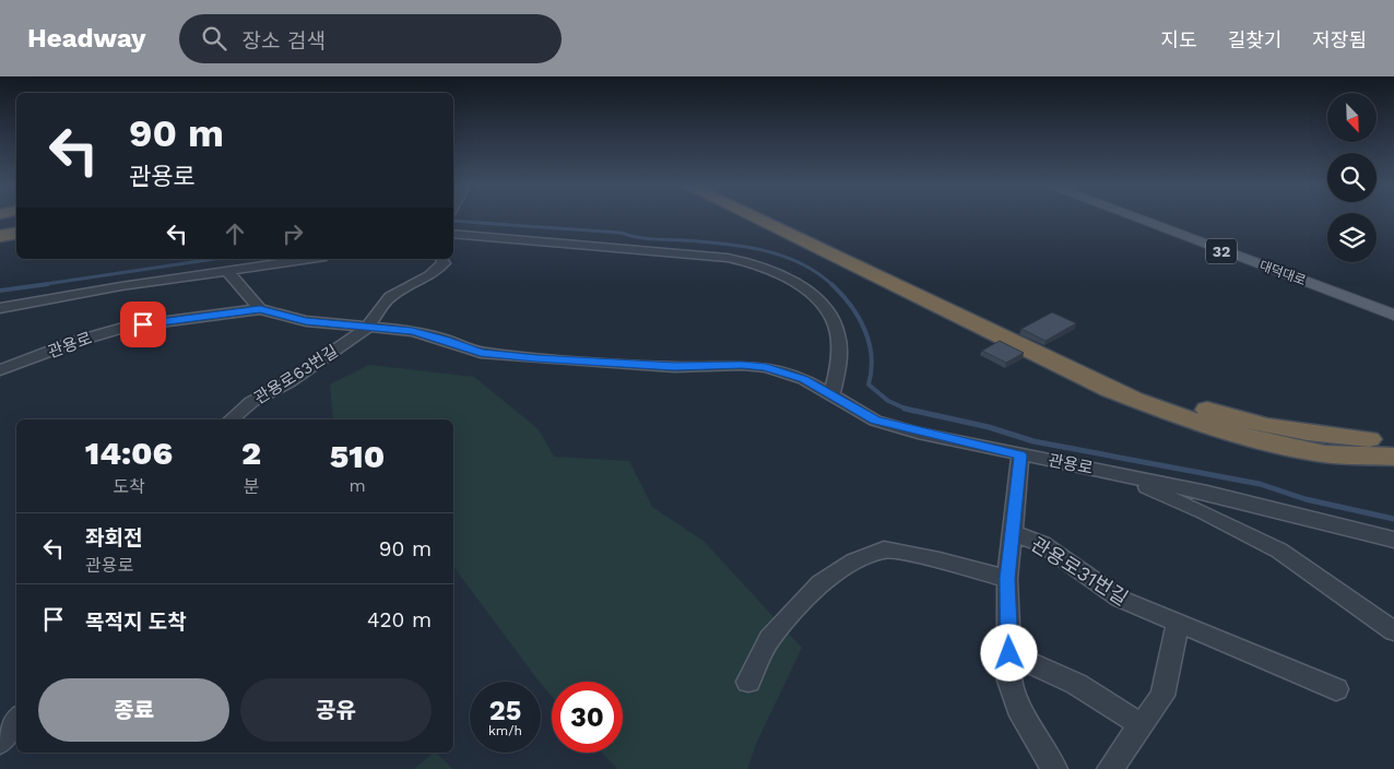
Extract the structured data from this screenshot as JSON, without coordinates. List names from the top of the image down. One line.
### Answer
{"streets":{"main road":["32","대덕대로"],"street":["관용로","관용로63번길","관용로31번길"]},"crossings":[["관용로","관용로63번길"],["관용로","관용로31번길"]],"north":"bottom right","page":{"header":"Headway","search":"장소 검색","nav":["지도","길찾기","저장됨"],"turn":["90 m","관용로"],"eta":["14:06","도착","2","분","510","m"],"list":[{"name":"좌회전","note":"관용로","value":"90 m"},{"name":"목적지 도착","value":"420 m"}],"buttons":["종료","공유"],"speed":"25 km/h","limit":"30"}}
